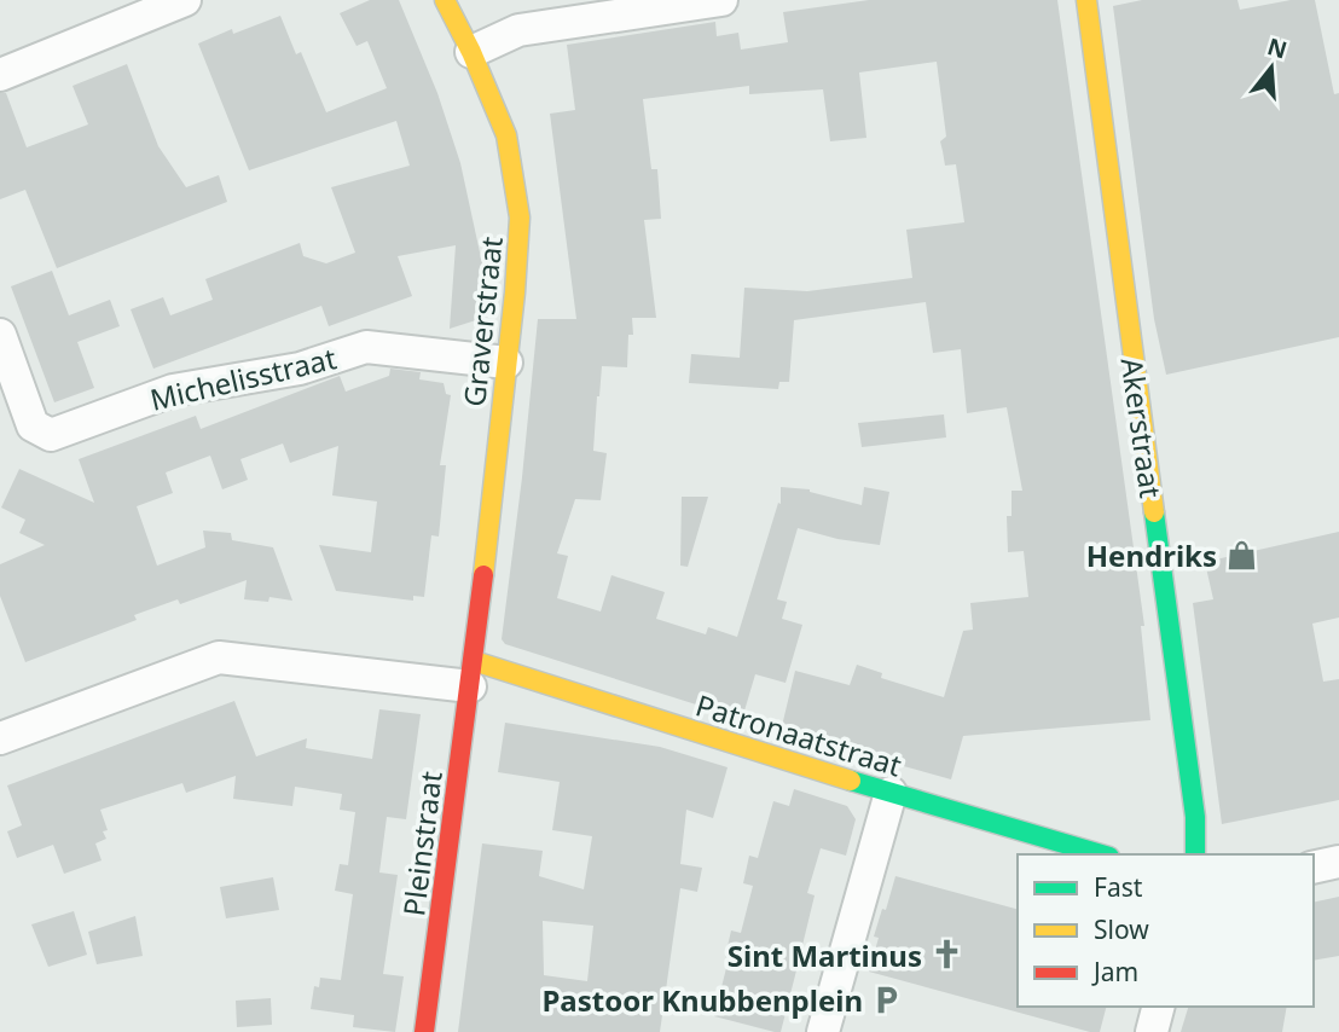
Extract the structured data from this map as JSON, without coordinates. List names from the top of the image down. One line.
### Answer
{"streets":{"street":["Graverstraat","Michelisstraat","Akerstraat","Patronaatstraat","Pleinstraat"]},"crossings":[["Graverstraat","Michelisstraat"],["Graverstraat","Patronaatstraat"],["Graverstraat","Pleinstraat"],["Patronaatstraat","Pleinstraat"]],"places":{"shop":["Hendriks"],"church":["Sint Martinus"],"parking":["Pastoor Knubbenplein"]},"legend":["Fast","Slow","Jam"],"north":"top"}
